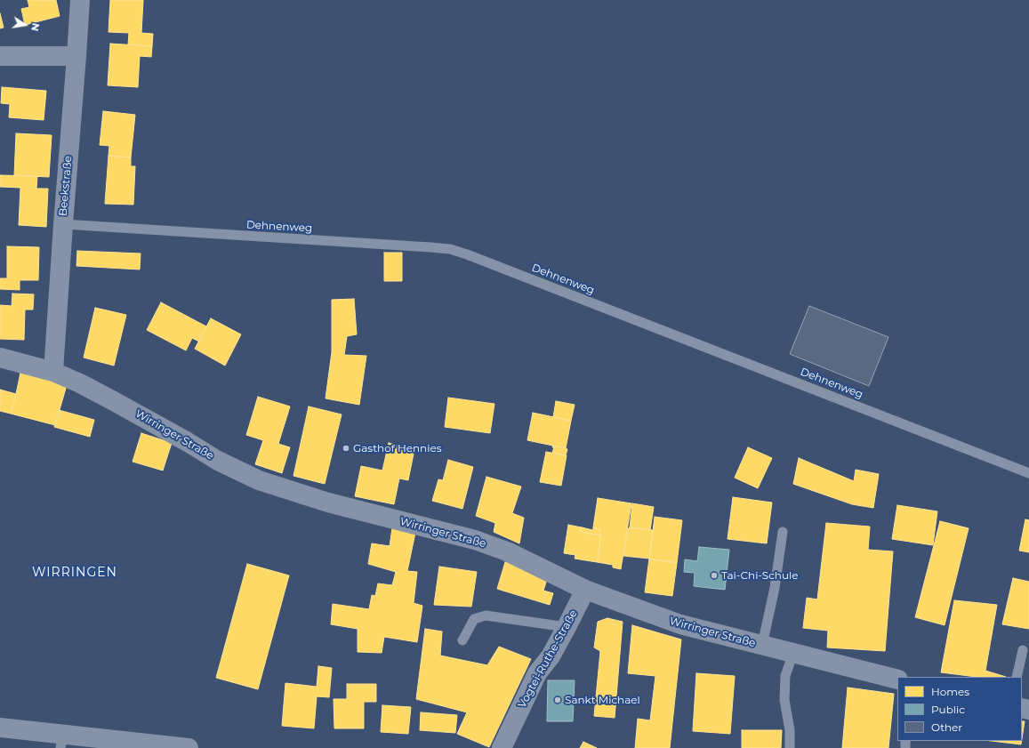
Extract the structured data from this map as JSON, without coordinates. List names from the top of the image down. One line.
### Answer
{"streets":{"street":["Beekstraße","Wirringer Straße","Vogtei-Ruthe-Straße"],"lane":["Dehnenweg"]},"crossings":[["Beekstraße","Dehnenweg"],["Beekstraße","Wirringer Straße"],["Wirringer Straße","Vogtei-Ruthe-Straße"]],"districts":["WIRRINGEN"],"places":["Gasthof Hennies","Tai-Chi-Schule","Sankt Michael"],"legend":["Homes","Public","Other"],"north":"right"}
